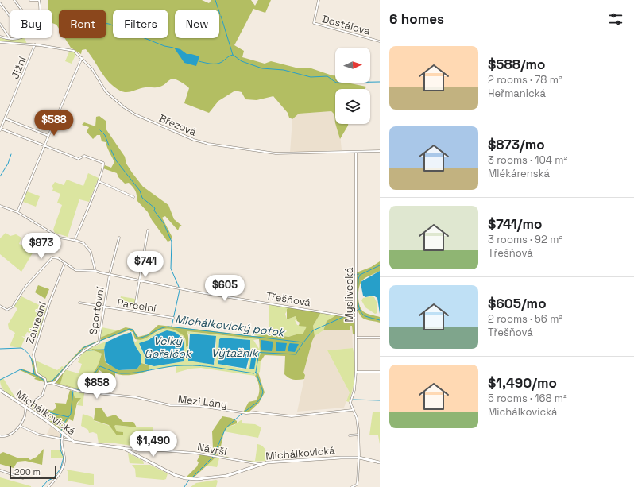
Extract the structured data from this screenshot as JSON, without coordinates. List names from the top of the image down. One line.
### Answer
{"streets":{"street":["Dostálova","Jižní","Březová","Myslivecká","Třešňová","Parcelní","Sportovní","Zahradní","Mezi Lány","Michálkovická","Návrší"]},"crossings":[["Jižní","Březová"],["Březová","Myslivecká"],["Myslivecká","Třešňová"],["Myslivecká","Mezi Lány"],["Myslivecká","Michálkovická"],["Třešňová","Sportovní"],["Třešňová","Zahradní"],["Parcelní","Sportovní"],["Sportovní","Mezi Lány"],["Michálkovická","Návrší"]],"water":["Michálkovický potok","Velký Gořalčok","Výtažník"],"scale_bar":"200 m","north":"right","page":{"heading":"6 homes","chip":["Buy","Rent","Filters","New"],"list":[{"name":"$588/mo","note":"2 rooms · 78 m² · Heřmanická"},{"name":"$873/mo","note":"3 rooms · 104 m² · Mlékárenská"},{"name":"$741/mo","note":"3 rooms · 92 m² · Třešňová"},{"name":"$605/mo","note":"2 rooms · 56 m² · Třešňová"},{"name":"$1,490/mo","note":"5 rooms · 168 m² · Michálkovická"}],"price":["$588","$873","$741","$605","$858","$1,490"],"scale":"200 m"}}
